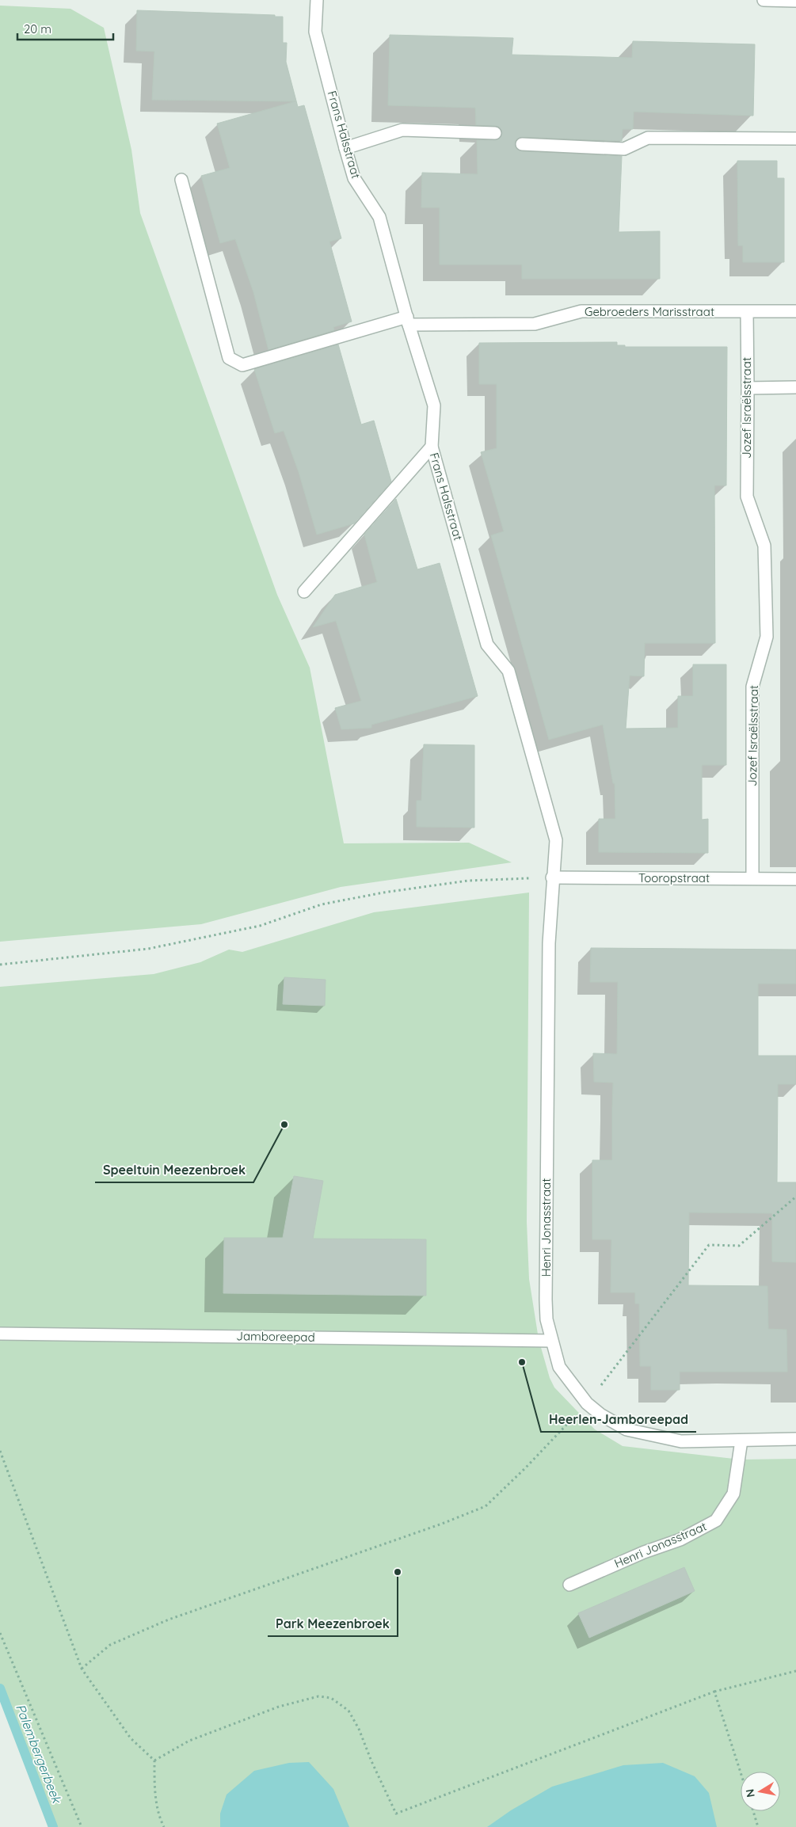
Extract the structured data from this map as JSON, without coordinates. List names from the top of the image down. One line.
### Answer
{"streets":{"street":["Frans Halsstraat","Gebroeders Marisstraat","Jozef Israëlsstraat","Tooropstraat","Henri Jonasstraat","Jamboreepad"]},"crossings":[["Frans Halsstraat","Gebroeders Marisstraat"],["Frans Halsstraat","Tooropstraat"],["Frans Halsstraat","Henri Jonasstraat"],["Gebroeders Marisstraat","Jozef Israëlsstraat"],["Jozef Israëlsstraat","Tooropstraat"],["Tooropstraat","Henri Jonasstraat"],["Henri Jonasstraat","Jamboreepad"]],"water":["Palembergerbeek"],"places":["Speeltuin Meezenbroek","Heerlen-Jamboreepad","Park Meezenbroek"],"scale_bar":"20 m","north":"left"}
